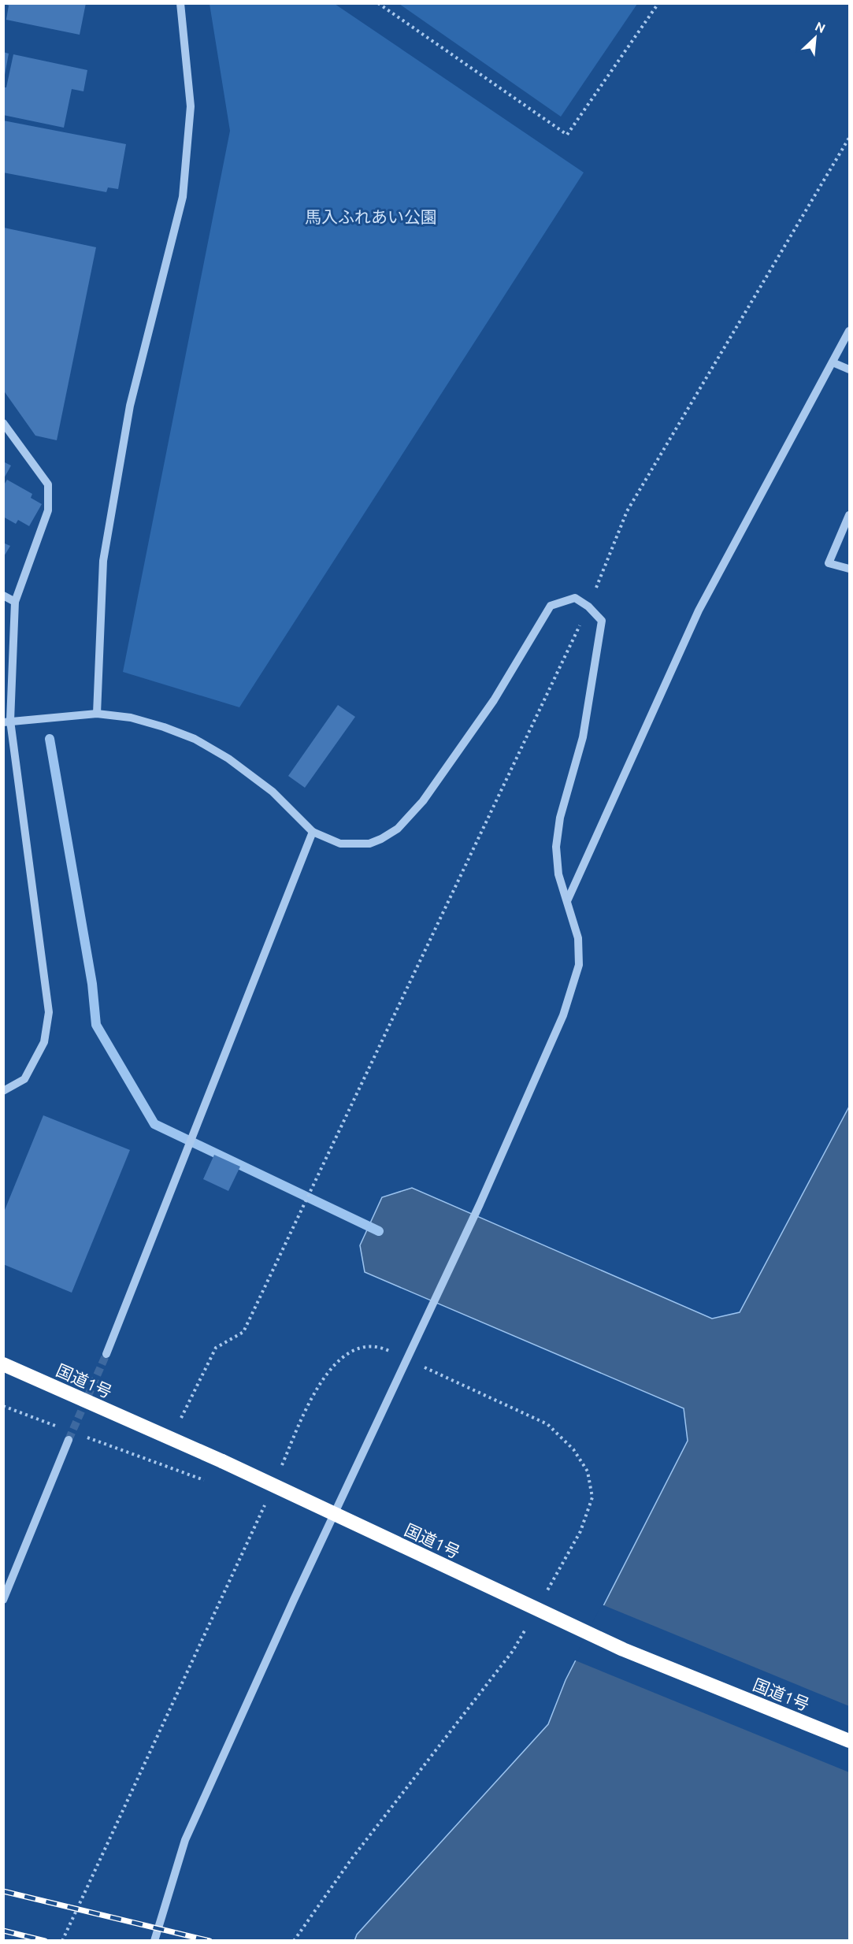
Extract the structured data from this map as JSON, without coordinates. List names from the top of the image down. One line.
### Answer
{"streets":{"highway":["国道1号"]},"parks":["馬入ふれあい公園"],"north":"top right"}
